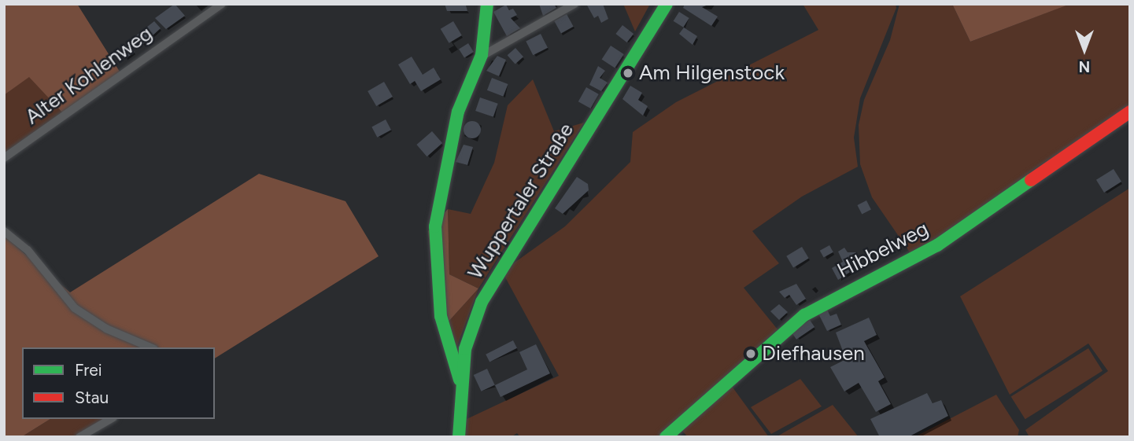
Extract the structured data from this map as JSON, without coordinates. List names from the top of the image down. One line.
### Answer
{"streets":{"street":["Alter Kohlenweg","Wuppertaler Straße","Hibbelweg"]},"places":["Am Hilgenstock","Diefhausen"],"legend":["Frei","Stau"],"north":"bottom"}
